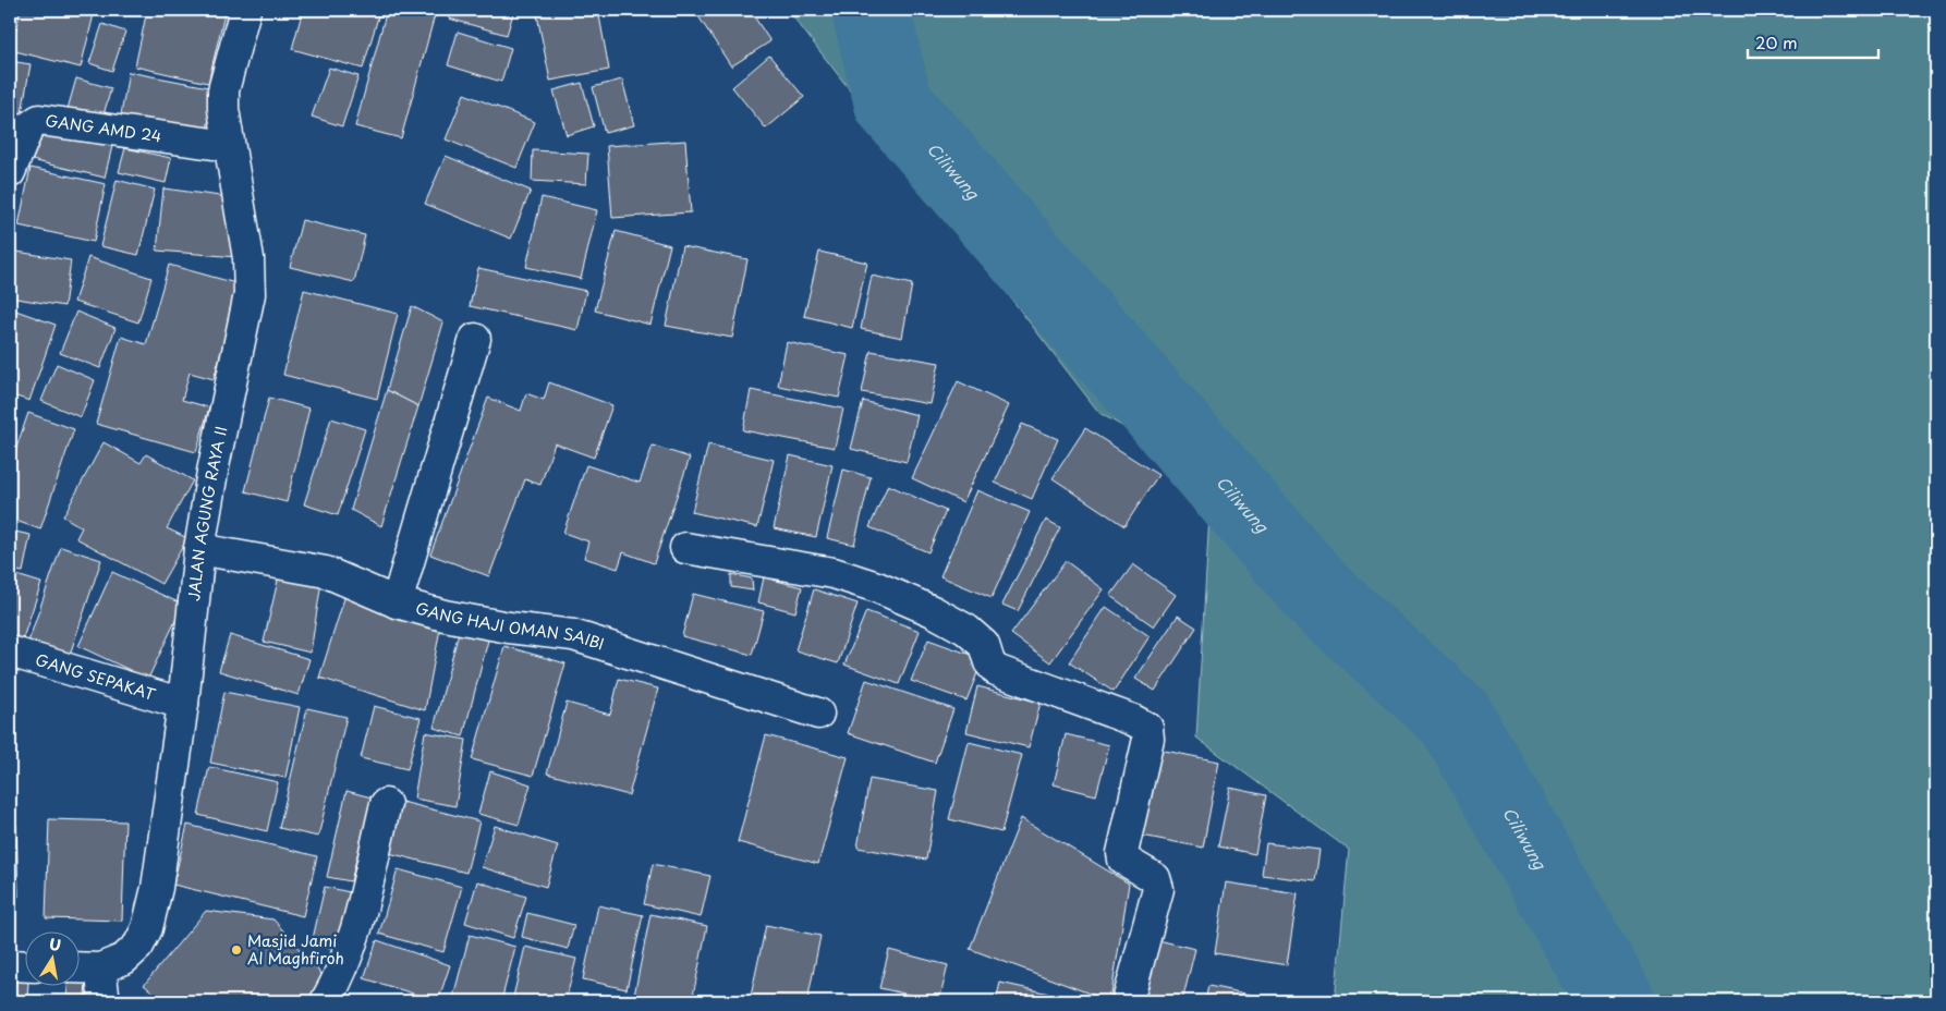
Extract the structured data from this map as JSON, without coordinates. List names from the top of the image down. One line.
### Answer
{"streets":{"street":["GANG AMD 24","JALAN AGUNG RAYA II","GANG HAJI OMAN SAIBI","GANG SEPAKAT"]},"crossings":[["GANG AMD 24","JALAN AGUNG RAYA II"],["JALAN AGUNG RAYA II","GANG HAJI OMAN SAIBI"],["JALAN AGUNG RAYA II","GANG SEPAKAT"]],"water":["Ciliwung"],"places":["Masjid Jami Al Maghfiroh"],"scale_bar":"20 m","north":"top"}
